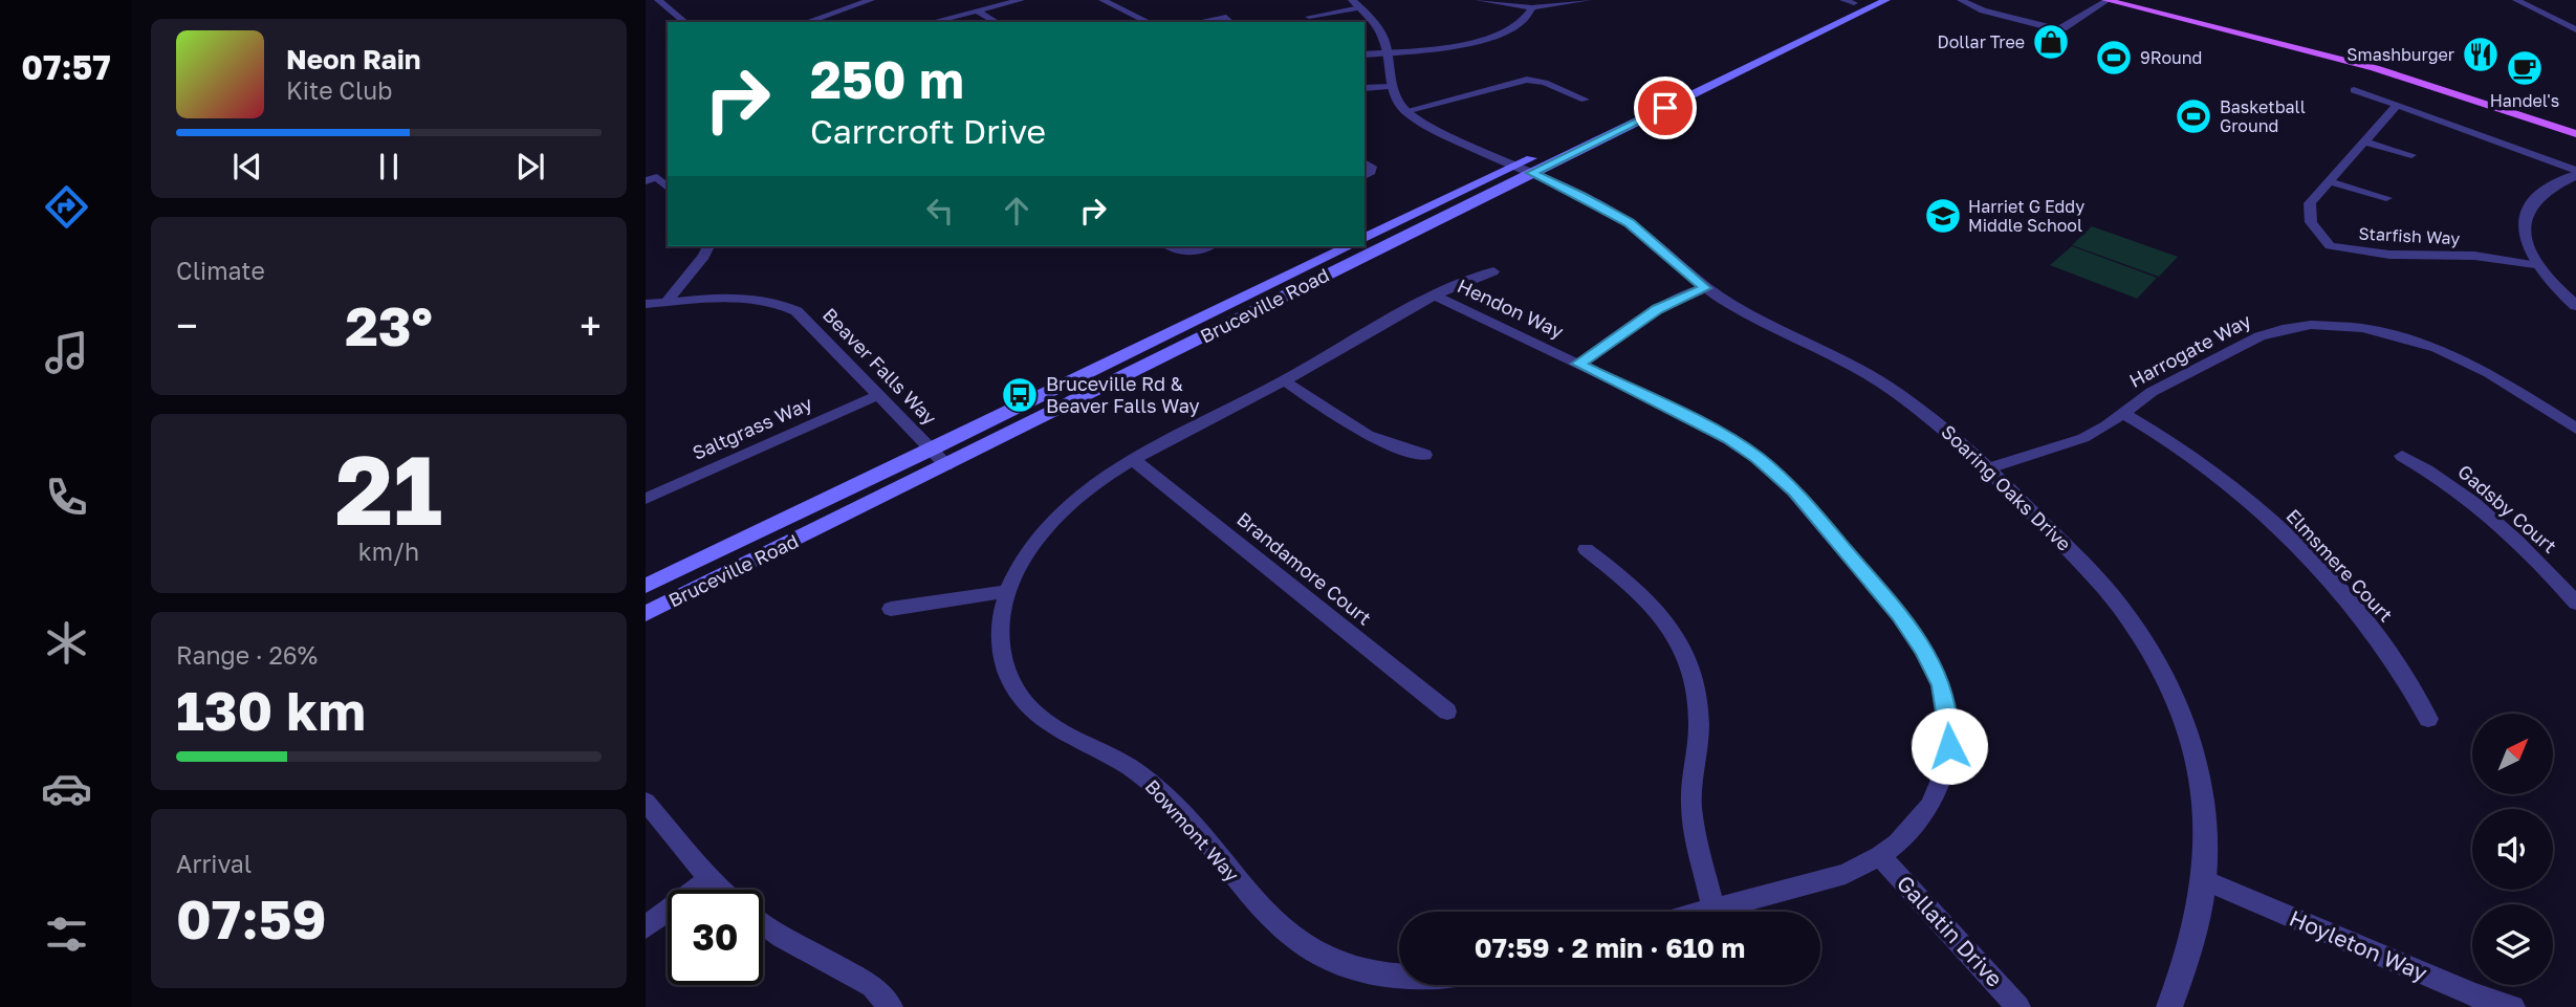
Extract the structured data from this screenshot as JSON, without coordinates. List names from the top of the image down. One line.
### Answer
{"streets":{"main road":["Bruceville Road"],"street":["Starfish Way","Hendon Way","Harrogate Way","Beaver Falls Way","Saltgrass Way","Soaring Oaks Drive","Gadsby Court","Elmsmere Court","Brandamore Court","Bowmont Way","Gallatin Drive","Hoyleton Way"]},"crossings":[["Bruceville Road","Beaver Falls Way"],["Bruceville Road","Soaring Oaks Drive"],["Hendon Way","Bowmont Way"],["Hendon Way","Gallatin Drive"],["Harrogate Way","Soaring Oaks Drive"],["Harrogate Way","Elmsmere Court"],["Beaver Falls Way","Saltgrass Way"],["Soaring Oaks Drive","Hoyleton Way"],["Brandamore Court","Bowmont Way"]],"places":{"shop":["Dollar Tree"],"restaurant":["Smashburger"],"sports":["9Round","Basketball Ground"],"cafe":["Handel's"],"school or university":["Harriet G Eddy Middle School"],"bus stop":["Bruceville Rd & Beaver Falls Way"]},"north":"top right","page":{"tabs":"07:57","turn":["250 m","Carrcroft Drive"],"song":["Neon Rain","Kite Club"],"tile":["Climate",["21","km/h"],["Range · 26%","130 km"],["Arrival","07:59"]],"heat":["−","23°","+"],"limit":"30","trip":"07:59 · 2 min · 610 m"}}
